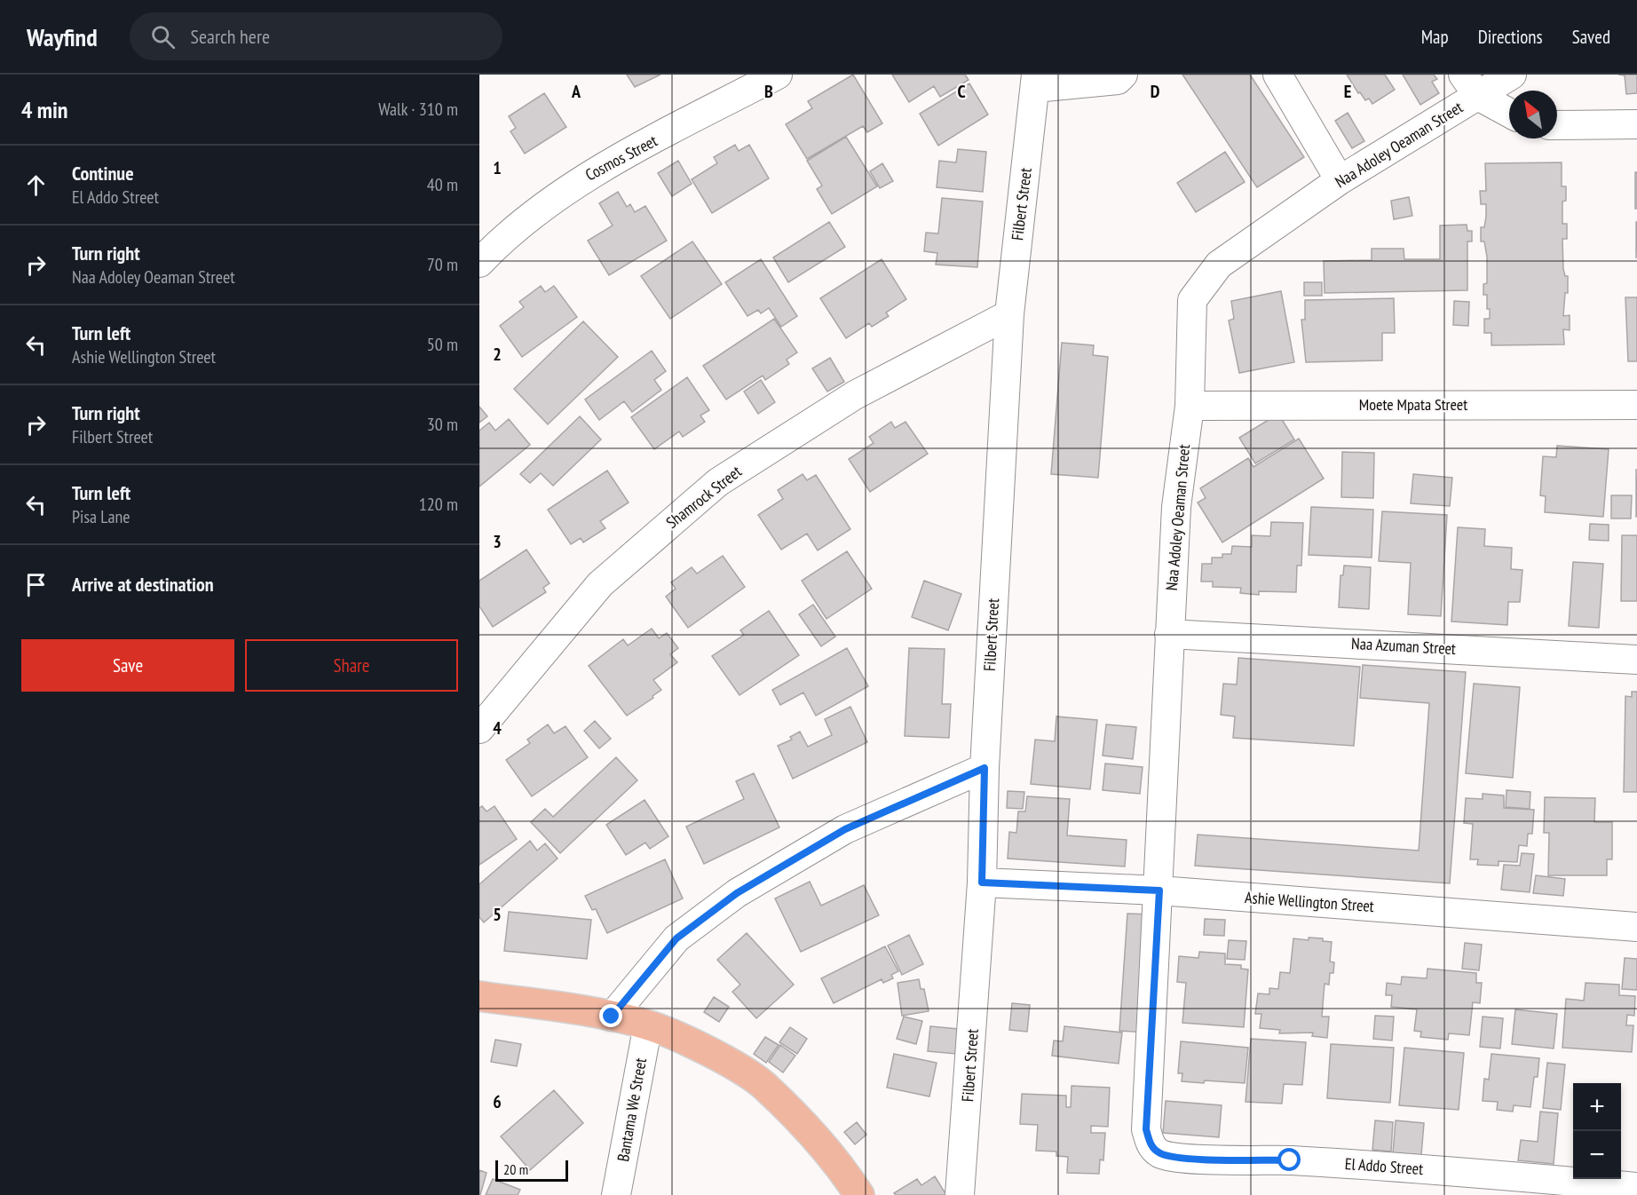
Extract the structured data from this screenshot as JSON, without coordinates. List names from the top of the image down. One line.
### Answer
{"streets":{"street":["Naa Adoley Oeaman Street","Cosmos Street","Filbert Street","Moete Mpata Street","Shamrock Street","Naa Azuman Street","Ashie Wellington Street","Bantama We Street","El Addo Street"]},"crossings":[["Naa Adoley Oeaman Street","Moete Mpata Street"],["Naa Adoley Oeaman Street","Naa Azuman Street"],["Naa Adoley Oeaman Street","Ashie Wellington Street"],["Naa Adoley Oeaman Street","El Addo Street"],["Filbert Street","Shamrock Street"],["Filbert Street","Ashie Wellington Street"]],"scale_bar":"20 m","north":"top left","page":{"header":"Wayfind","search":"Search here","nav":["Map","Directions","Saved"],"heading":["4 min","Walk · 310 m"],"list":[["Continue","El Addo Street","40 m"],["Turn right","Naa Adoley Oeaman Street","70 m"],["Turn left","Ashie Wellington Street","50 m"],["Turn right","Filbert Street","30 m"],["Turn left","Pisa Lane","120 m"],"Arrive at destination"],"buttons":["Save","Share"],"map_buttons":["+","−"],"scale":"20 m"},"grid":{"columns":["A","B","C","D","E"],"rows":["1","2","3","4","5","6"]}}
